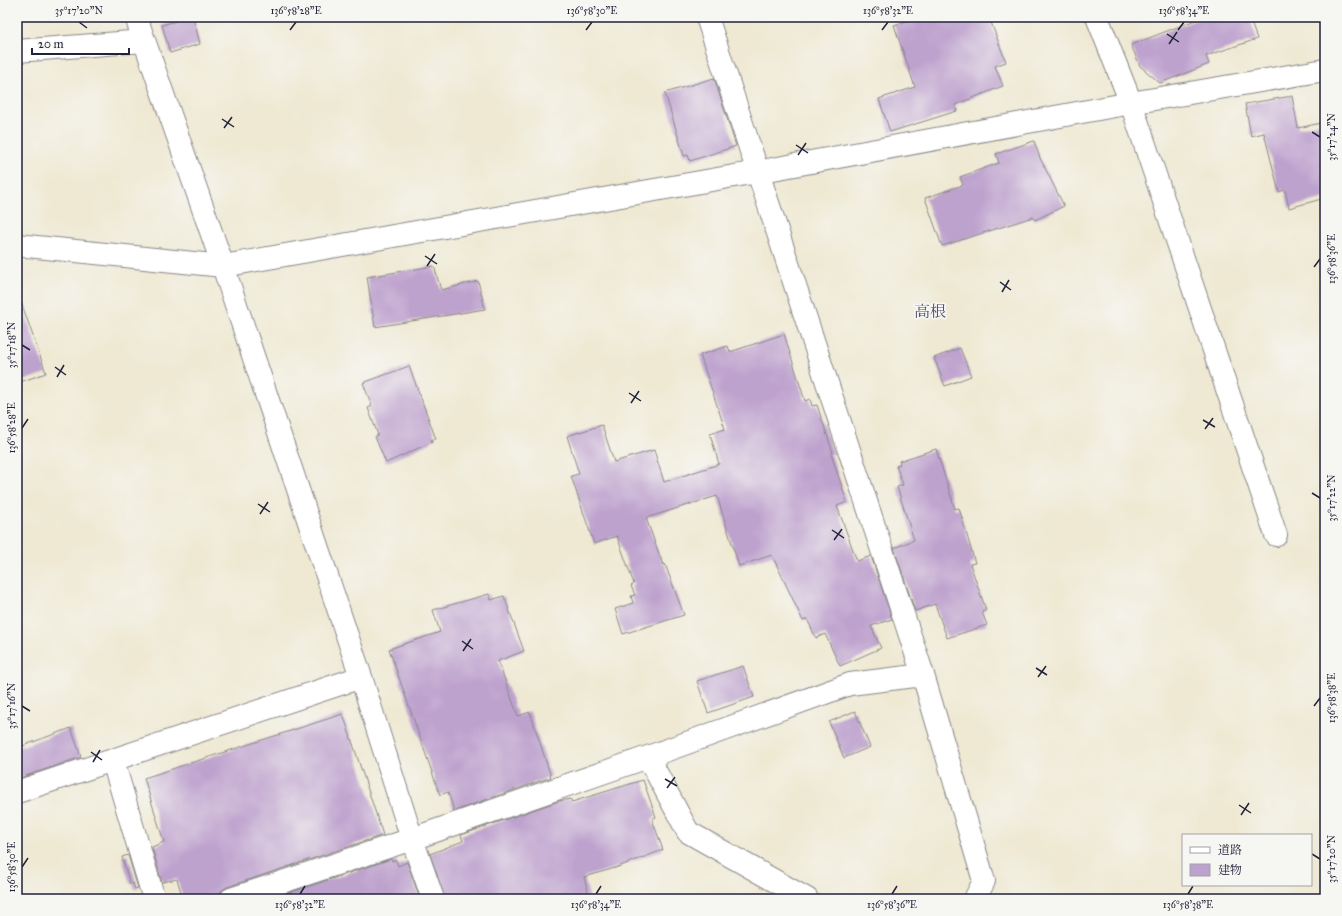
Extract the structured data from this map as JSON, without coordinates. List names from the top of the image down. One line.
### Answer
{"districts":["高根"],"legend":["道路","建物"],"scale_bar":"20 m","coordinates":["35°17'20\"N","136°58'28\"E","136°58'30\"E","136°58'32\"E","136°58'34\"E","35°17'24\"N","136°58'36\"E","35°17'18\"N","35°17'22\"N","136°58'38\"E","35°17'16\"N"]}
